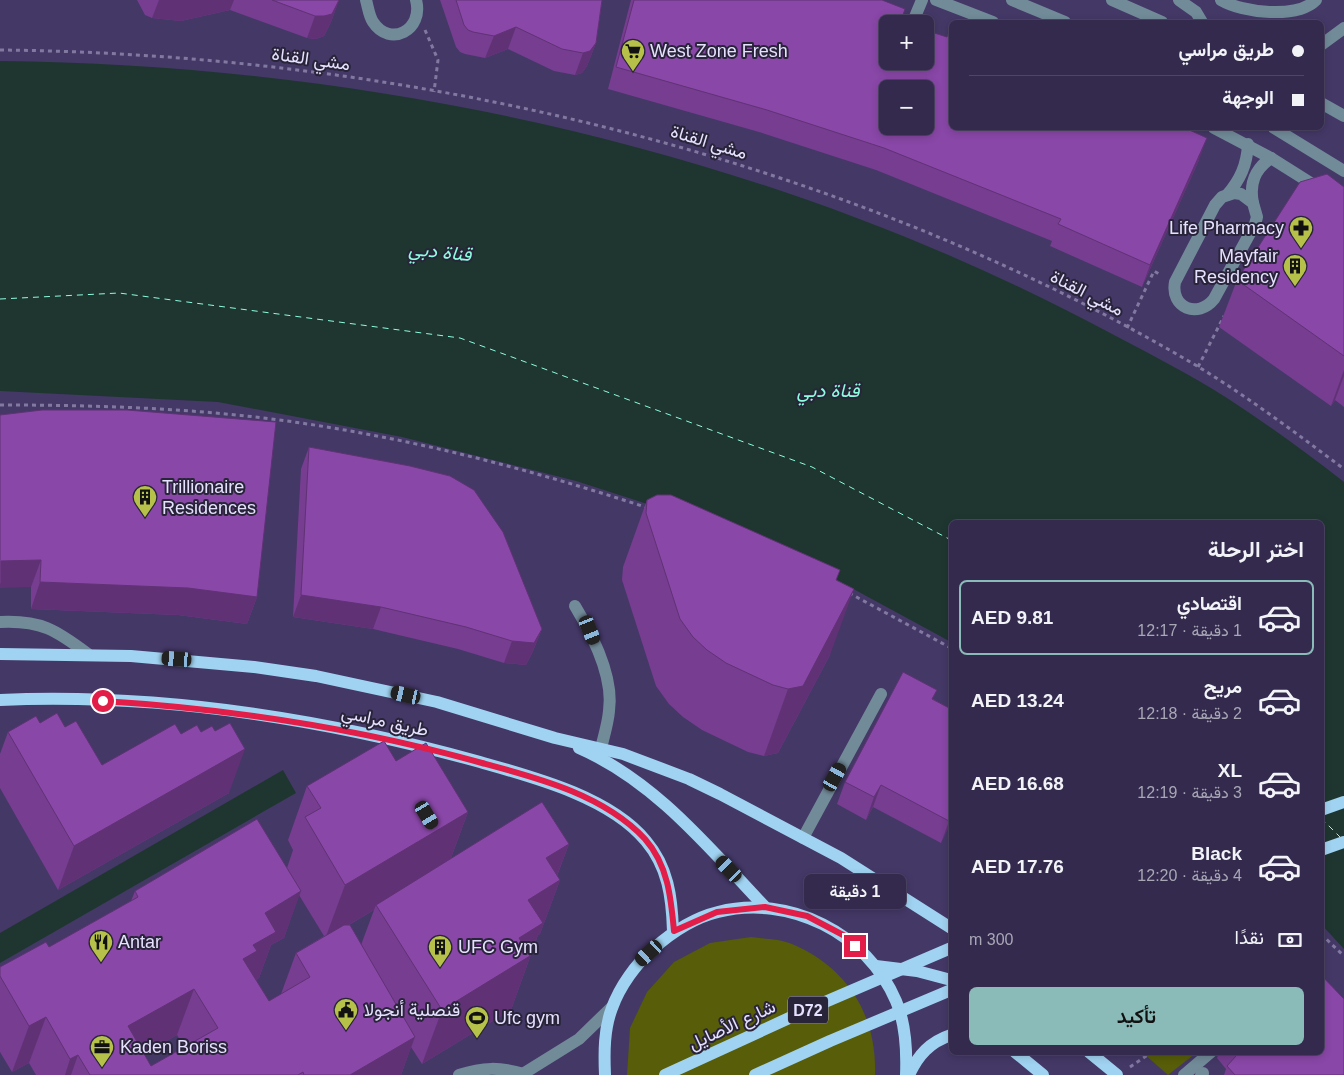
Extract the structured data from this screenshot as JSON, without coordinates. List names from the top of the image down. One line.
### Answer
{"streets":{"main road":["طريق مراسي","D72","شارع الأصايل"],"path":["مشي القناة"]},"water":["قناة دبي"],"places":{"supermarket":["West Zone Fresh"],"pharmacy":["Life Pharmacy"],"building":["Mayfair Residency","Trillionaire Residences","UFC Gym"],"restaurant":["Antar"],"public building":["قنصلية أنجولا"],"sports":["Ufc gym"],"office":["Kaden Boriss"]},"page":{"map_buttons":["+","−"],"banner":["طريق مراسي","الوجهة"],"heading":"اختر الرحلة","list":[{"name":"اقتصادي","note":"1 دقيقة · 12:17","value":"AED 9.81"},{"name":"مريح","note":"2 دقيقة · 12:18","value":"AED 13.24"},{"name":"XL","note":"3 دقيقة · 12:19","value":"AED 16.68"},{"name":"Black","note":"4 دقيقة · 12:20","value":"AED 17.76"}],"bubble":"1 دقيقة","pay":["نقدًا","300 m"],"buttons":"تأكيد"}}
